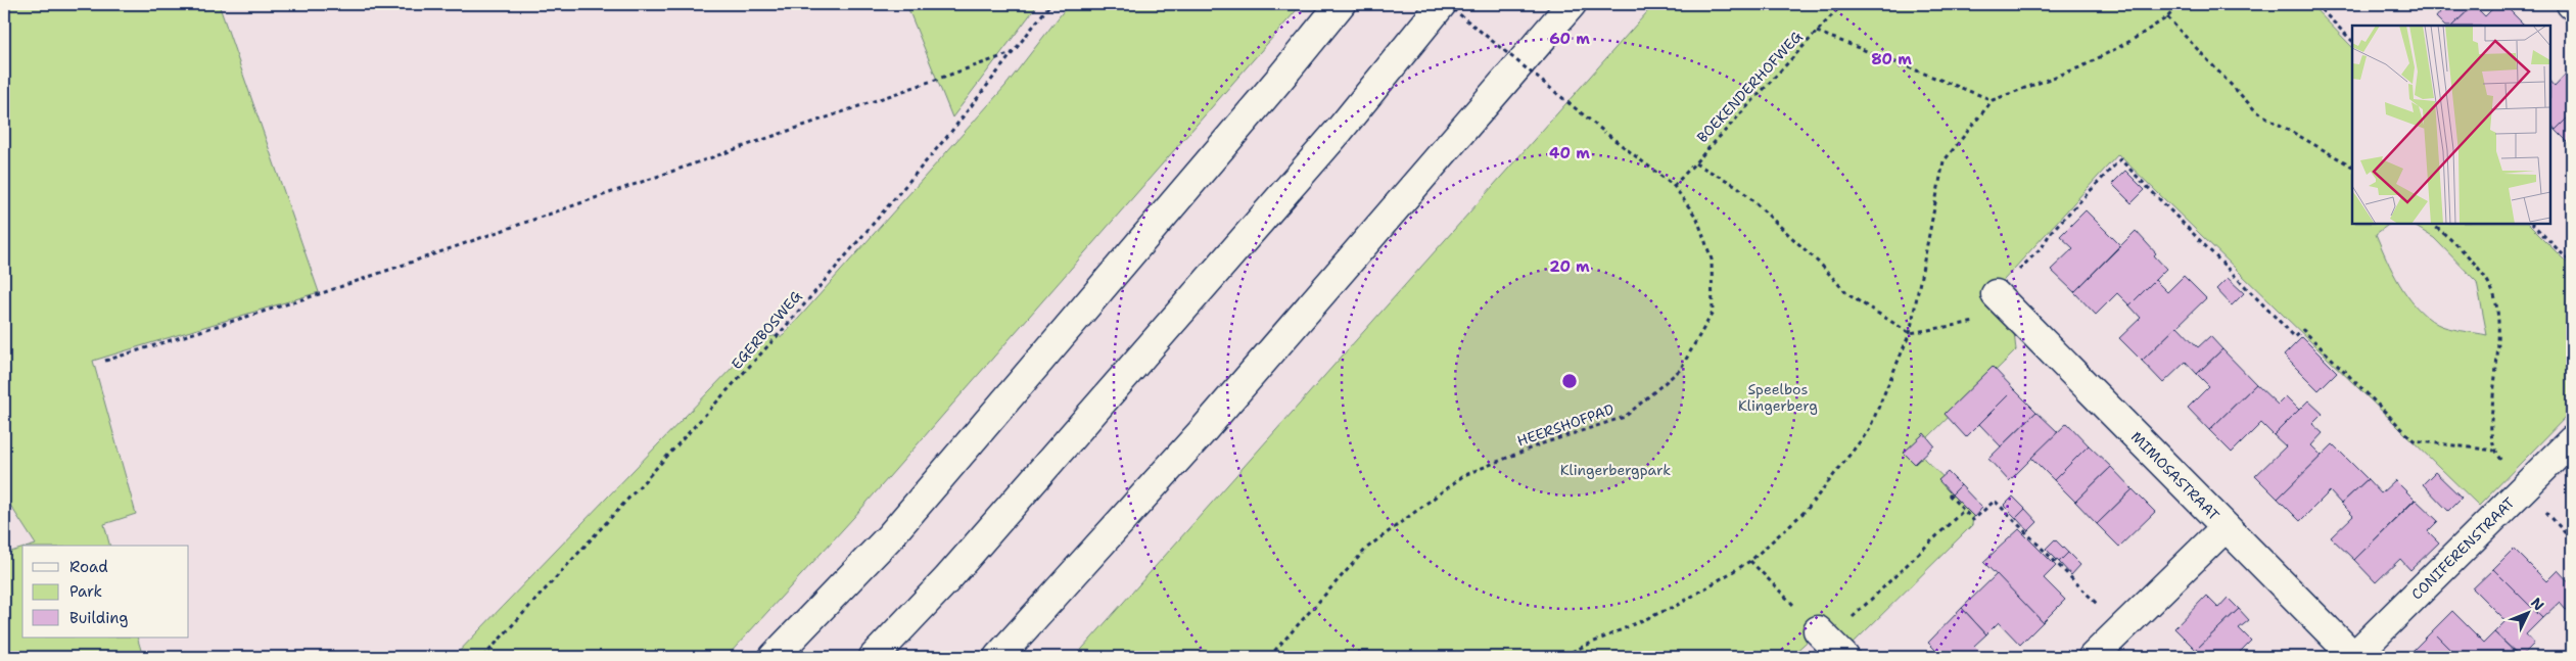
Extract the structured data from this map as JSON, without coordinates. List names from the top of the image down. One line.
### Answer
{"streets":{"main road":["MIMOSASTRAAT","CONIFERENSTRAAT"],"path":["BOEKENDERHOFWEG","EGERBOSWEG","HEERSHOFPAD"]},"crossings":[["BOEKENDERHOFWEG","HEERSHOFPAD"],["MIMOSASTRAAT","CONIFERENSTRAAT"]],"parks":["Speelbos Klingerberg","Klingerbergpark"],"legend":["Road","Park","Building"],"north":"top right","rings":["60 m","80 m","40 m","20 m"]}
